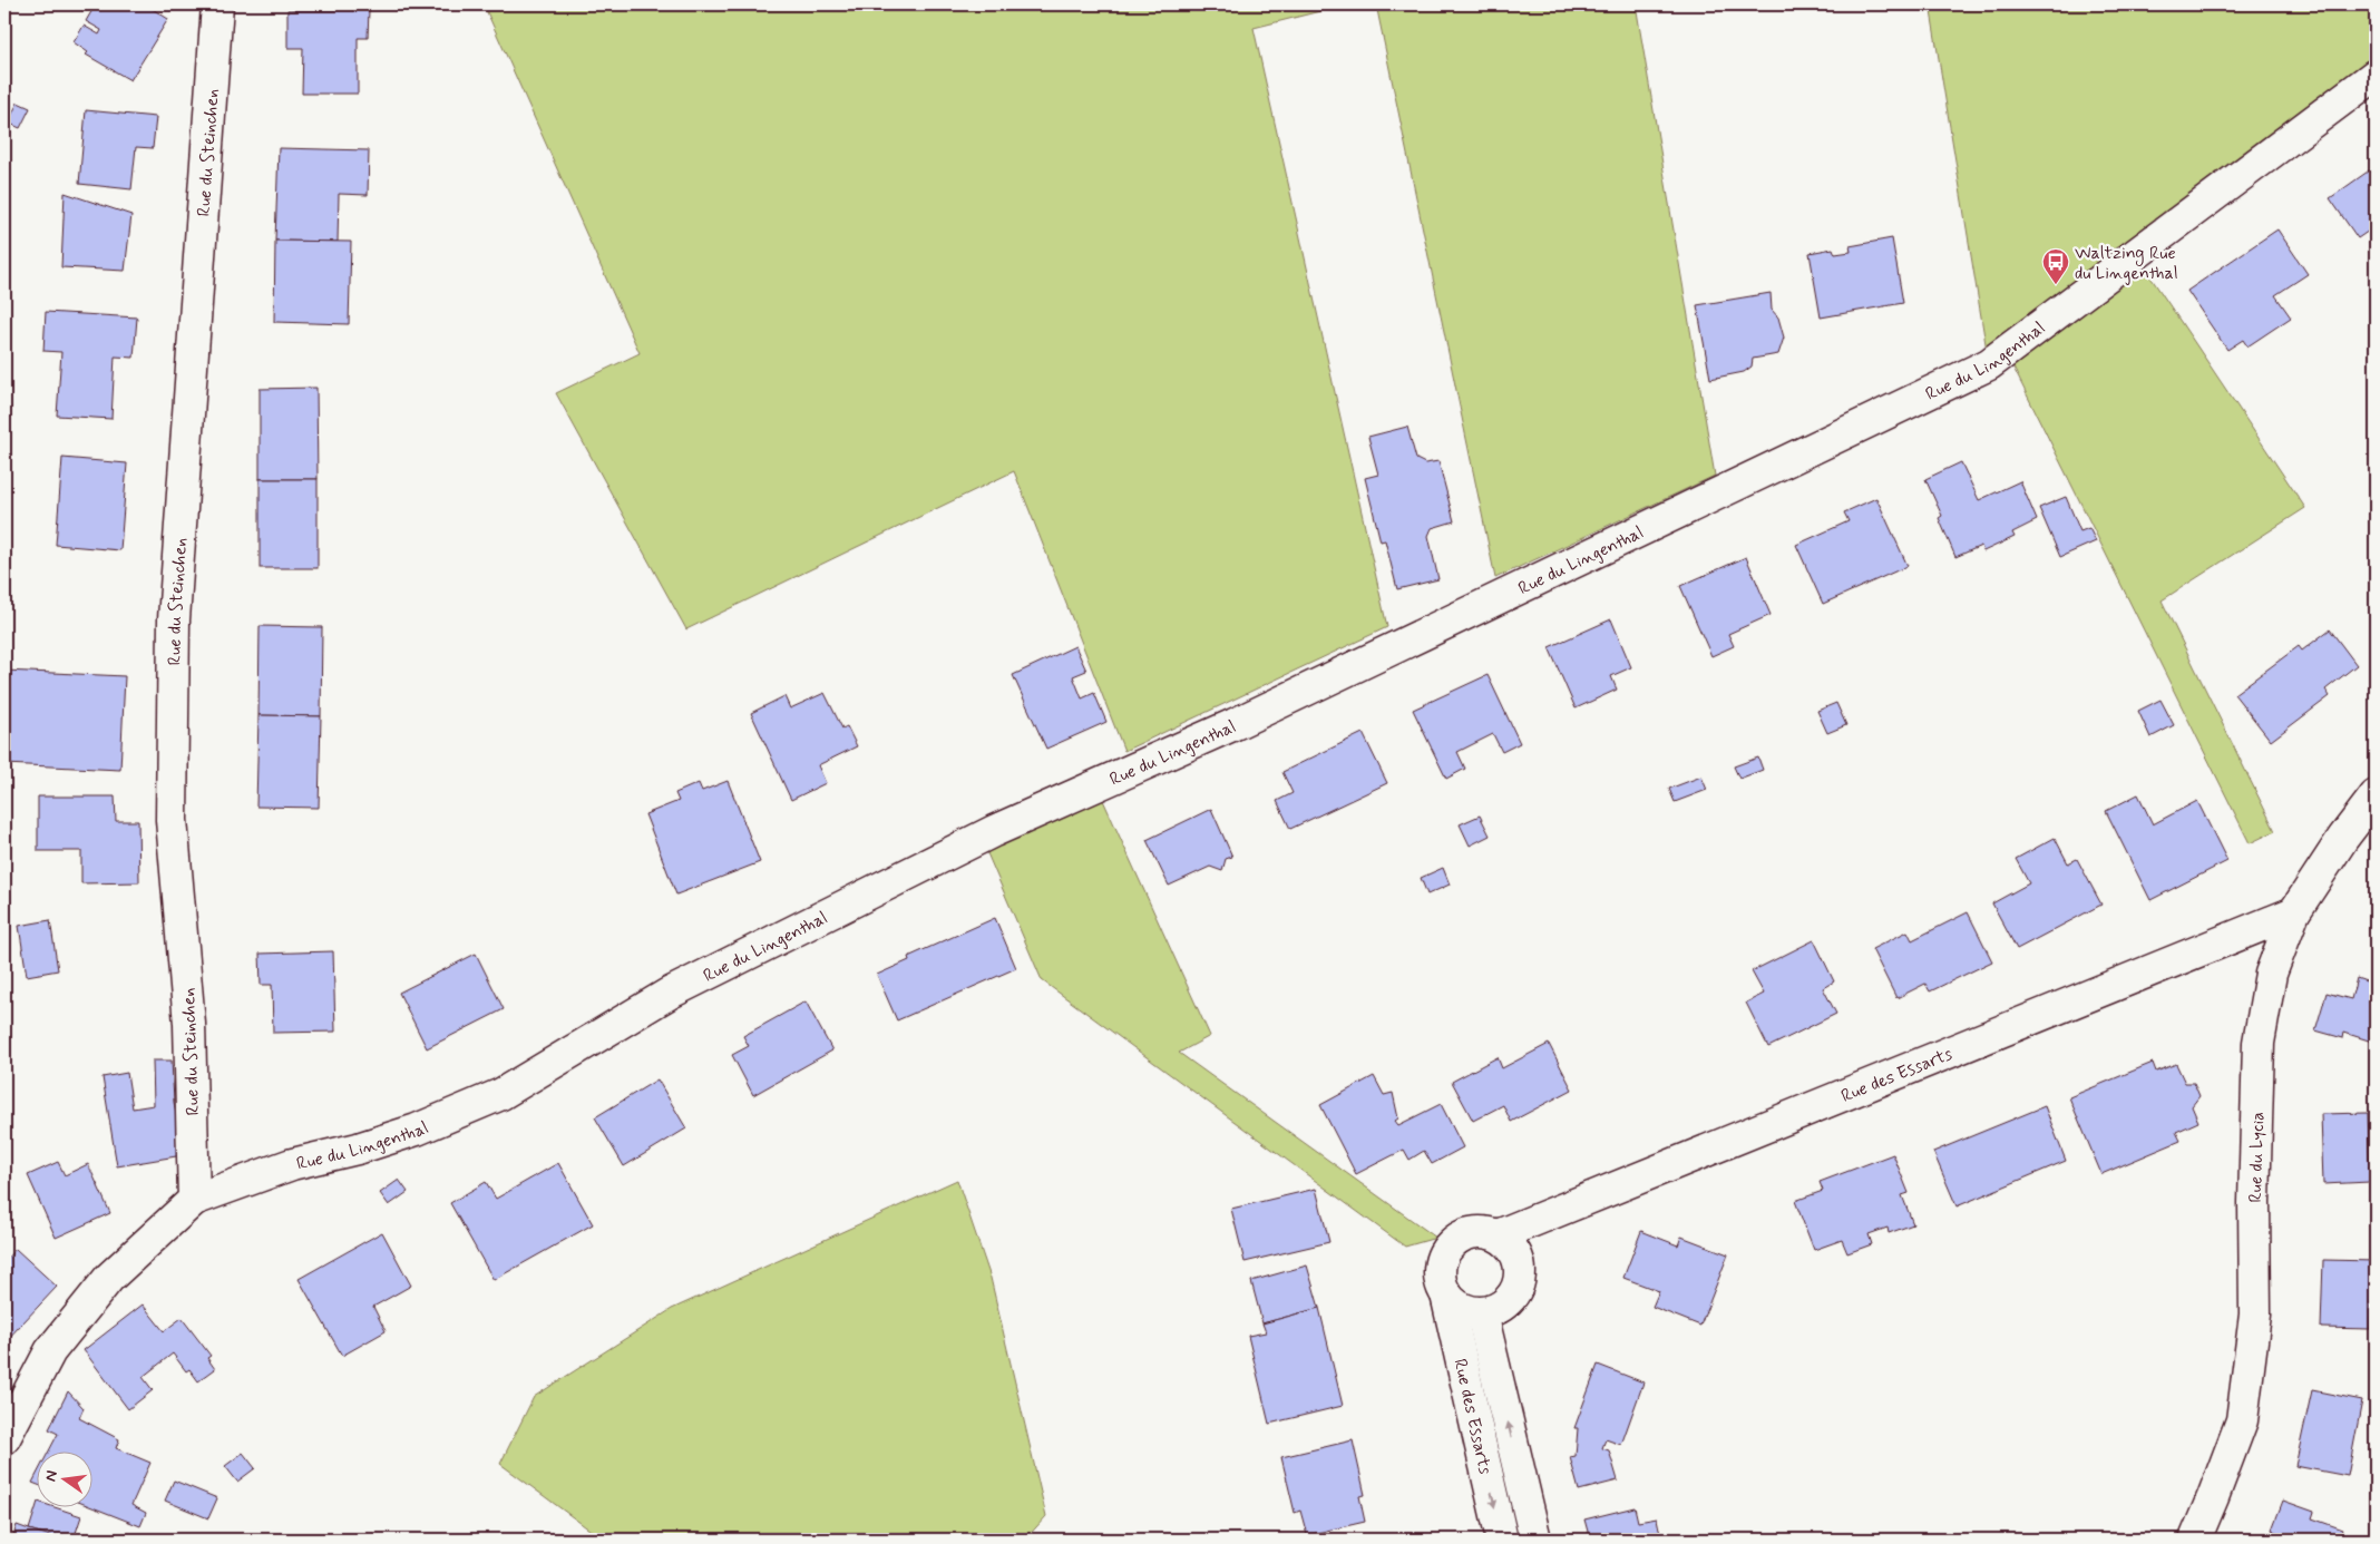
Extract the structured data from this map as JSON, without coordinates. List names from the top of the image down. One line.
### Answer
{"streets":{"street":["Rue du Steinchen","Rue du Lingenthal","Rue des Essarts","Rue du Lycia"]},"crossings":[["Rue du Steinchen","Rue du Lingenthal"],["Rue des Essarts","Rue du Lycia"]],"places":{"bus stop":["Waltzing Rue du Lingenthal"]},"north":"left"}
